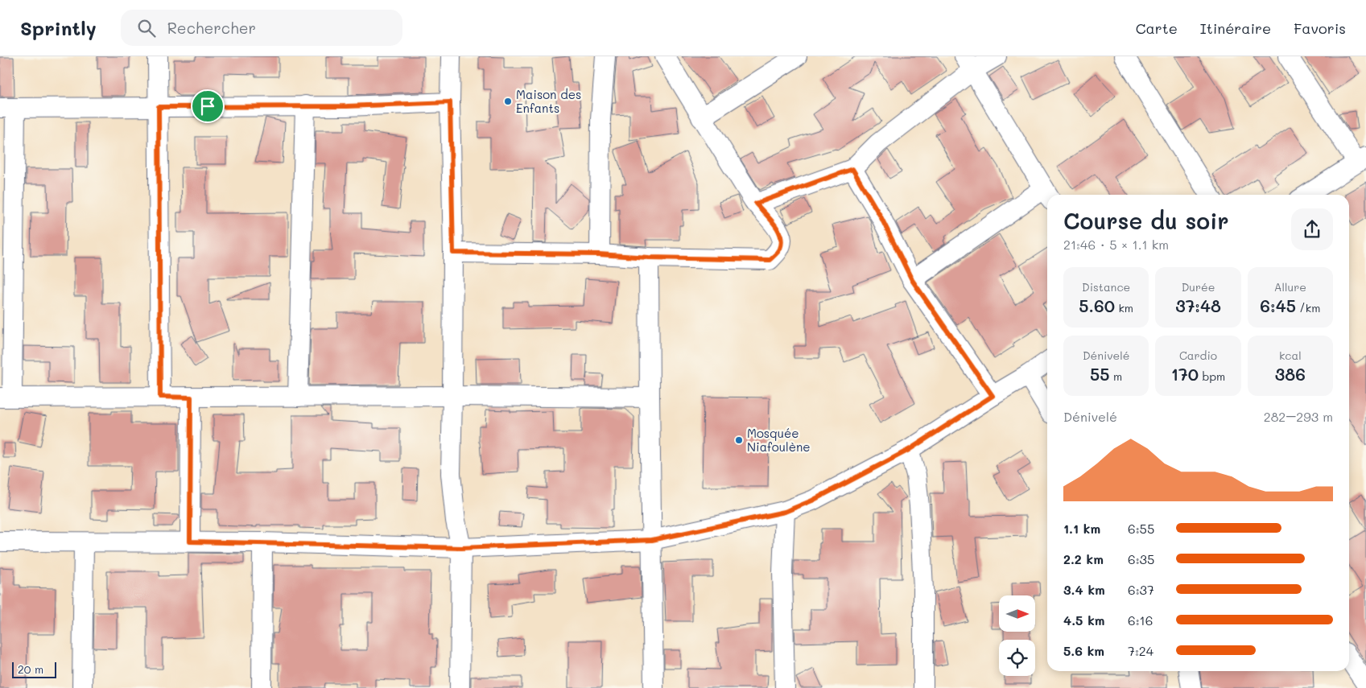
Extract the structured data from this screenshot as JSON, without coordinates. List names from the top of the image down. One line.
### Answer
{"places":["Maison des Enfants","Mosquée Niafoulène"],"scale_bar":"20 m","north":"right","page":{"header":"Sprintly","search":"Rechercher","nav":["Carte","Itinéraire","Favoris"],"heading":["Course du soir","21:46 · 5 × 1.1 km"],"stats":[["Distance","5.60 km"],["Durée","37:48"],["Allure","6:45 /km"],["Dénivelé","55 m"],["Cardio","170 bpm"],["kcal","386"]],"chart":["Dénivelé","282–293 m"],"list":[{"name":"1.1 km","note":"6:55"},{"name":"2.2 km","note":"6:35"},{"name":"3.4 km","note":"6:37"},{"name":"4.5 km","note":"6:16"},{"name":"5.6 km","note":"7:24"}],"scale":"20 m"}}
